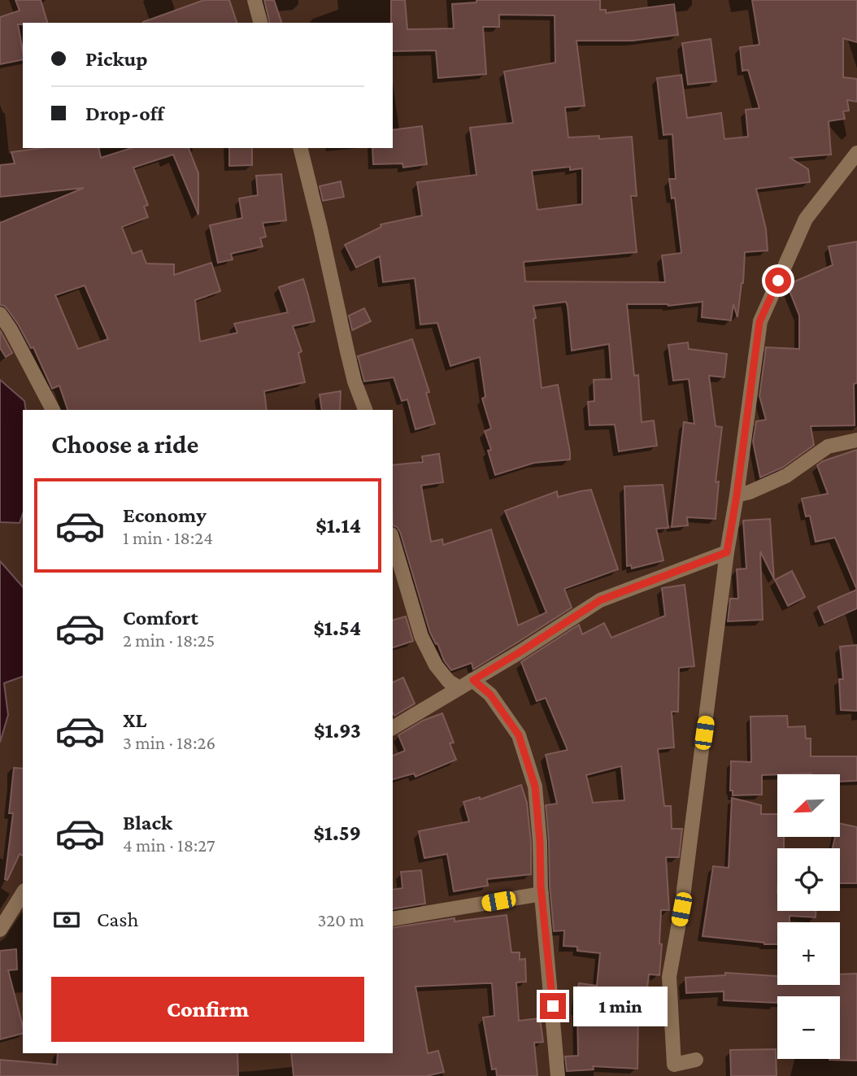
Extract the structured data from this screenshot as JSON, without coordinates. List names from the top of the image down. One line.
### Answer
{"north":"bottom left","page":{"banner":["Pickup","Drop-off"],"heading":"Choose a ride","list":[{"name":"Economy","note":"1 min · 18:24","value":"$1.14"},{"name":"Comfort","note":"2 min · 18:25","value":"$1.54"},{"name":"XL","note":"3 min · 18:26","value":"$1.93"},{"name":"Black","note":"4 min · 18:27","value":"$1.59"}],"map_buttons":["+","−"],"pay":["Cash","320 m"],"buttons":"Confirm","bubble":"1 min"}}
